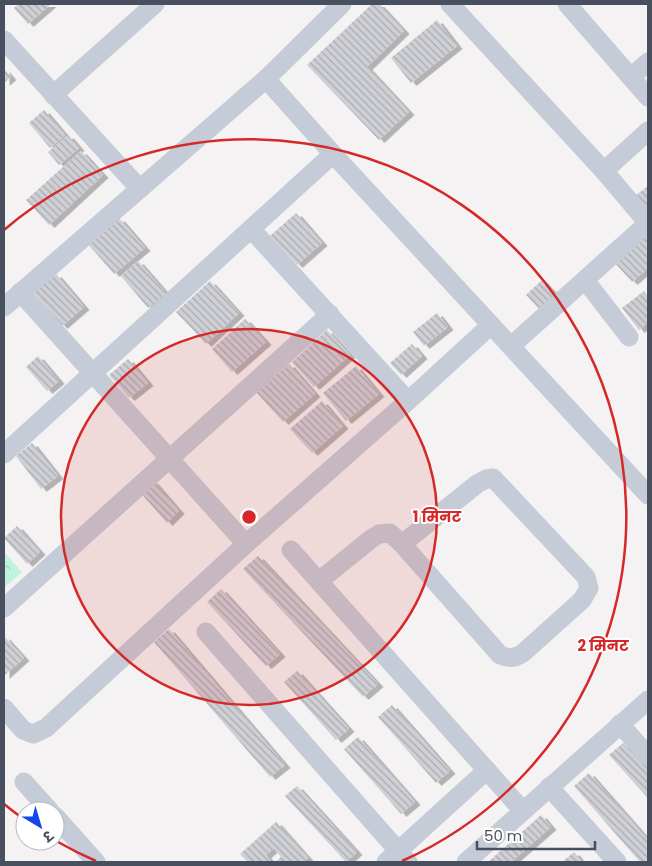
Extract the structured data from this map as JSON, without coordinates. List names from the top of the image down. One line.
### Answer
{"scale_bar":"50 m","north":"bottom right","rings":["1 मिनट","2 मिनट"]}
